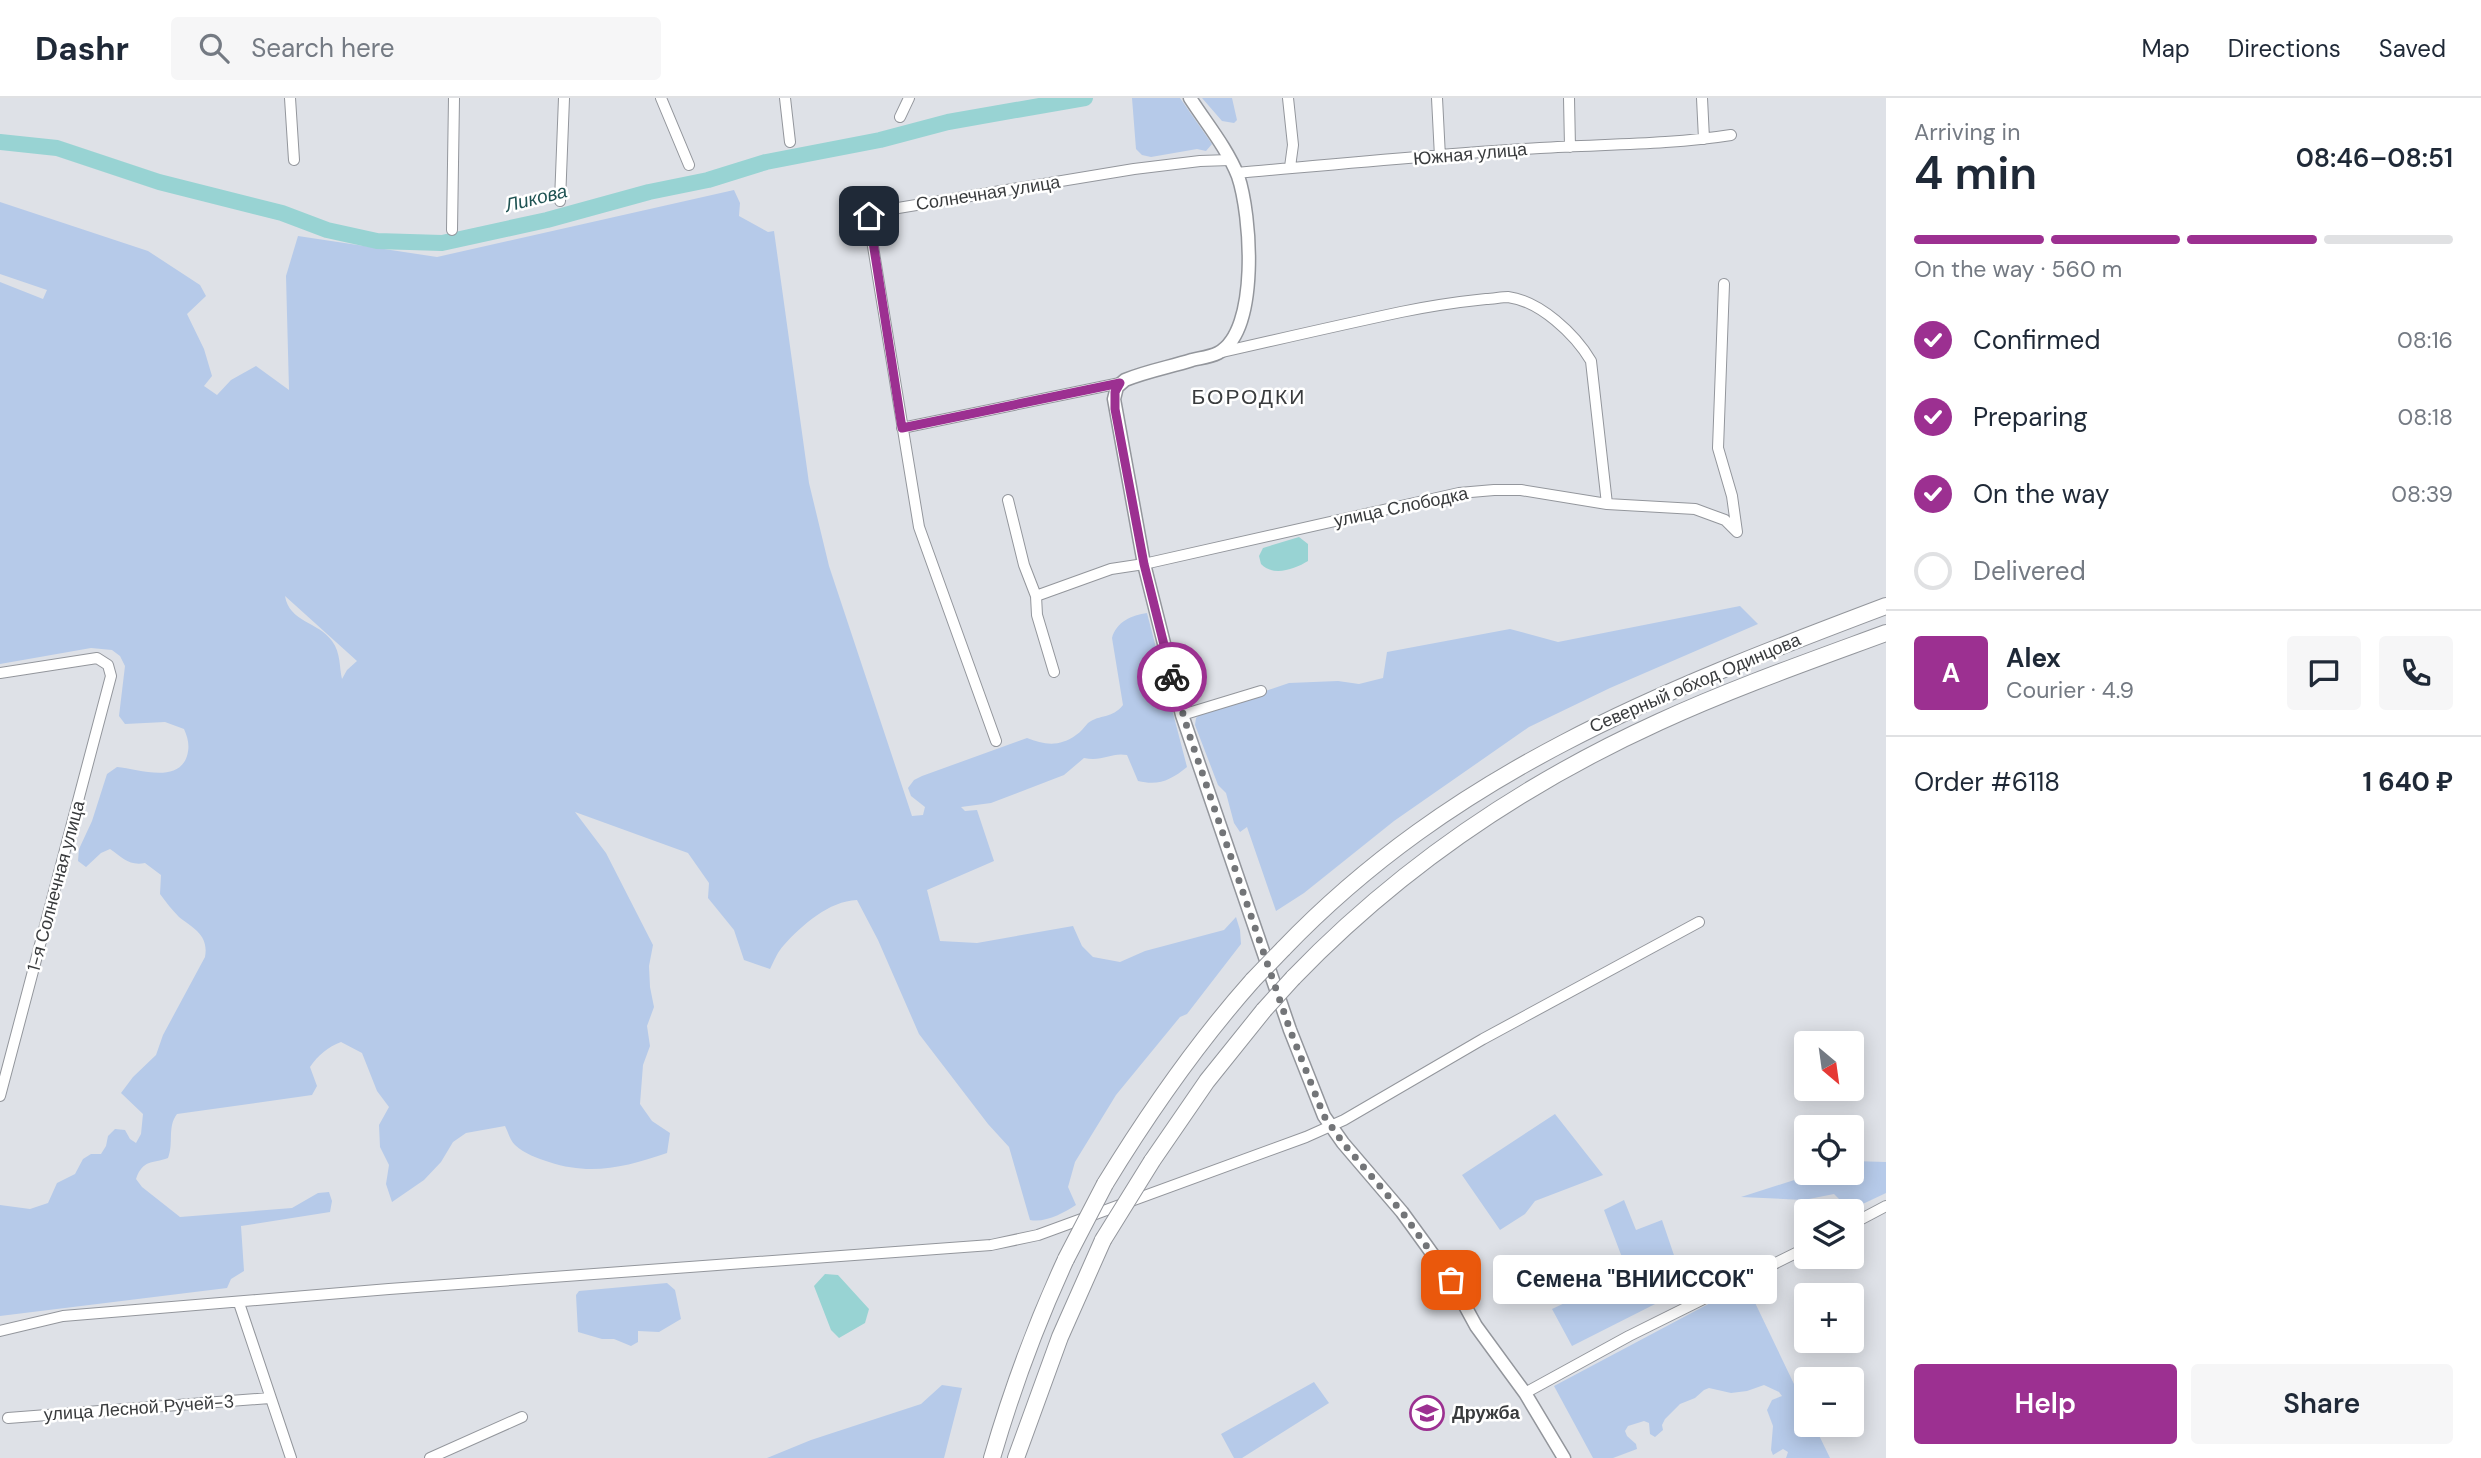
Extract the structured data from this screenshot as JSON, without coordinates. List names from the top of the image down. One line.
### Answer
{"streets":{"highway":["Северный обход Одинцова"],"street":["Южная улица","Солнечная улица","улица Слободка","1-я Солнечная улица","улица Лесной Ручей-3"]},"crossings":[["Южная улица","Солнечная улица"]],"districts":["БОРОДКИ"],"water":["Ликова"],"places":{"other":["Семена \"ВНИИССОК\""],"school or university":["Дружба"]},"north":"bottom right","page":{"header":"Dashr","search":"Search here","nav":["Map","Directions","Saved"],"heading":["4 min","Arriving in","08:46–08:51"],"panel":["Alex","Courier · 4.9","Order #6118","1 640 ₽"],"bar":"On the way · 560 m","list":[["Confirmed","08:16"],["Preparing","08:18"],["On the way","08:39"],"Delivered"],"round":"A","map_buttons":["+","−"],"bubble":"Семена \"ВНИИССОК\"","buttons":["Help","Share"]}}
